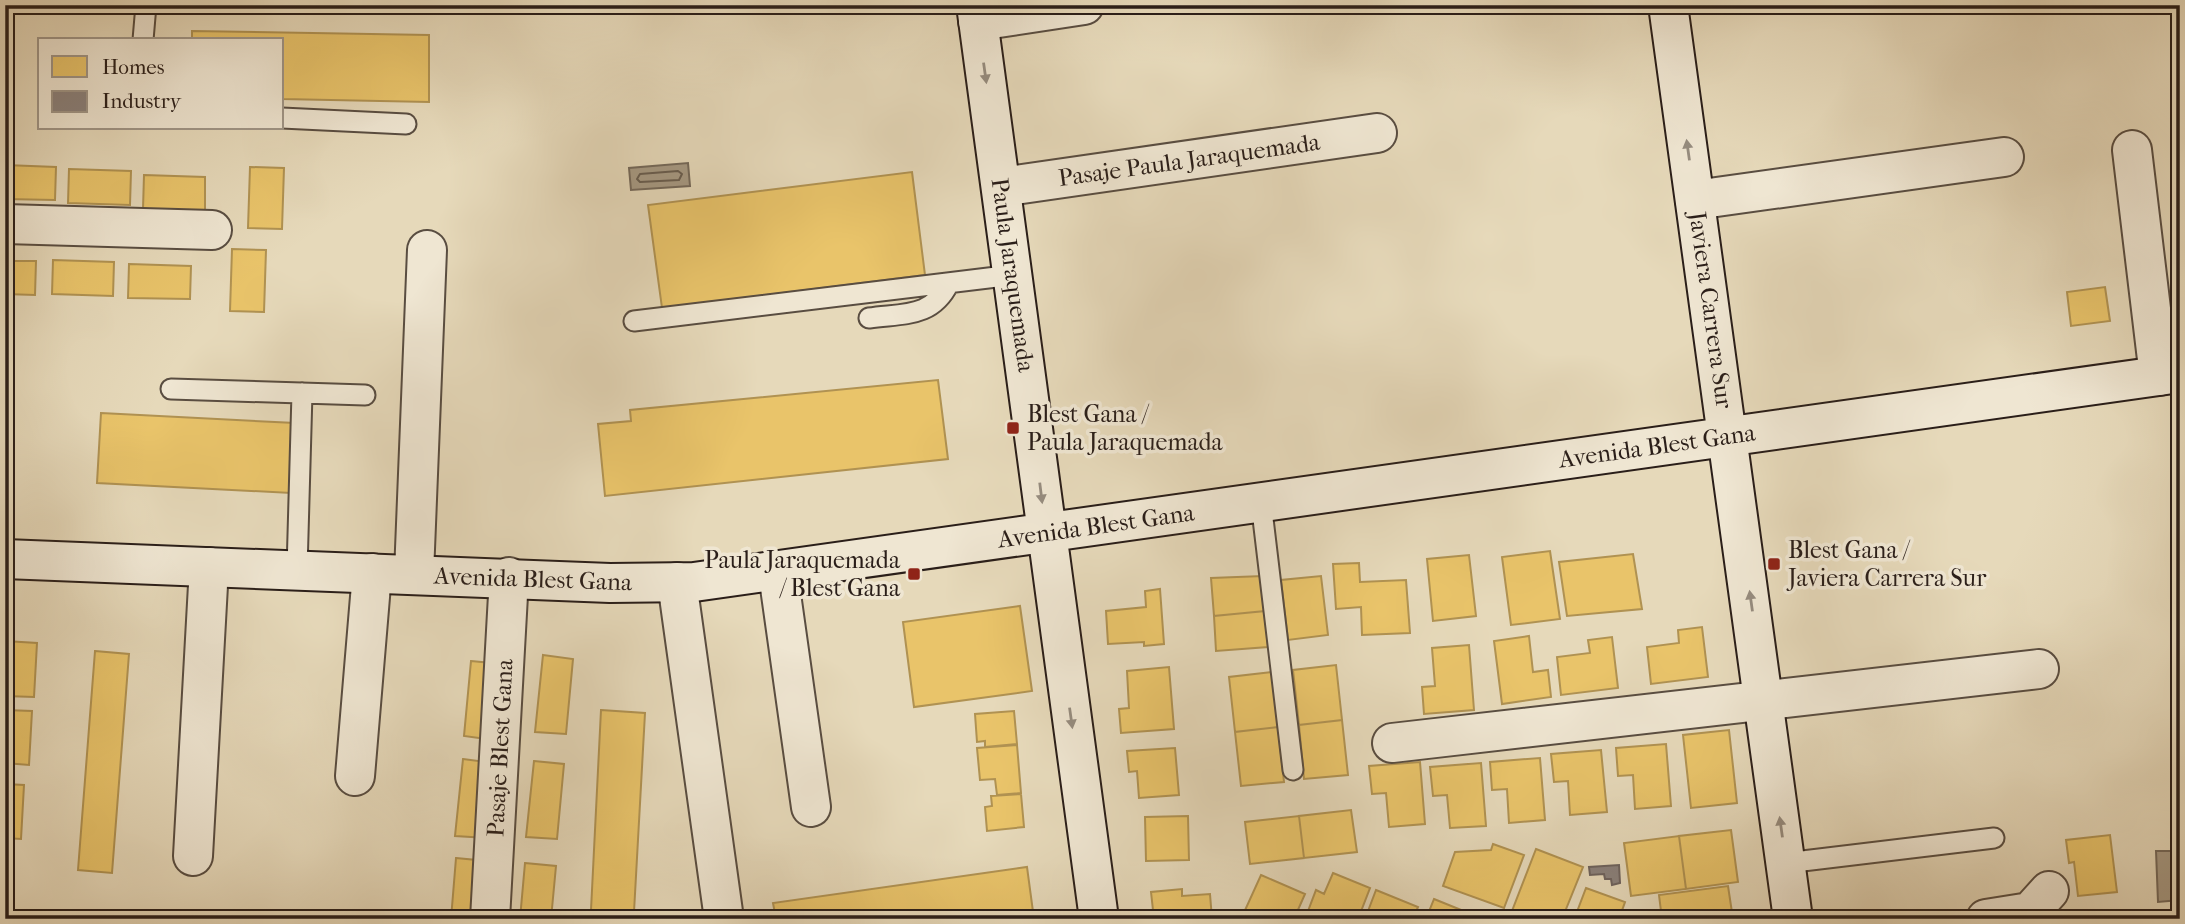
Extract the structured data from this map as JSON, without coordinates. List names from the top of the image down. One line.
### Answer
{"streets":{"street":["Pasaje Paula Jaraquemada","Paula Jaraquemada","Javiera Carrera Sur","Avenida Blest Gana","Pasaje Blest Gana"]},"crossings":[["Pasaje Paula Jaraquemada","Paula Jaraquemada"],["Paula Jaraquemada","Avenida Blest Gana"],["Javiera Carrera Sur","Avenida Blest Gana"],["Avenida Blest Gana","Pasaje Blest Gana"]],"one_way":["Paula Jaraquemada","Javiera Carrera Sur"],"places":{"transit":["Blest Gana / Paula Jaraquemada","Blest Gana / Javiera Carrera Sur","Paula Jaraquemada / Blest Gana"]},"legend":["Homes","Industry"]}
